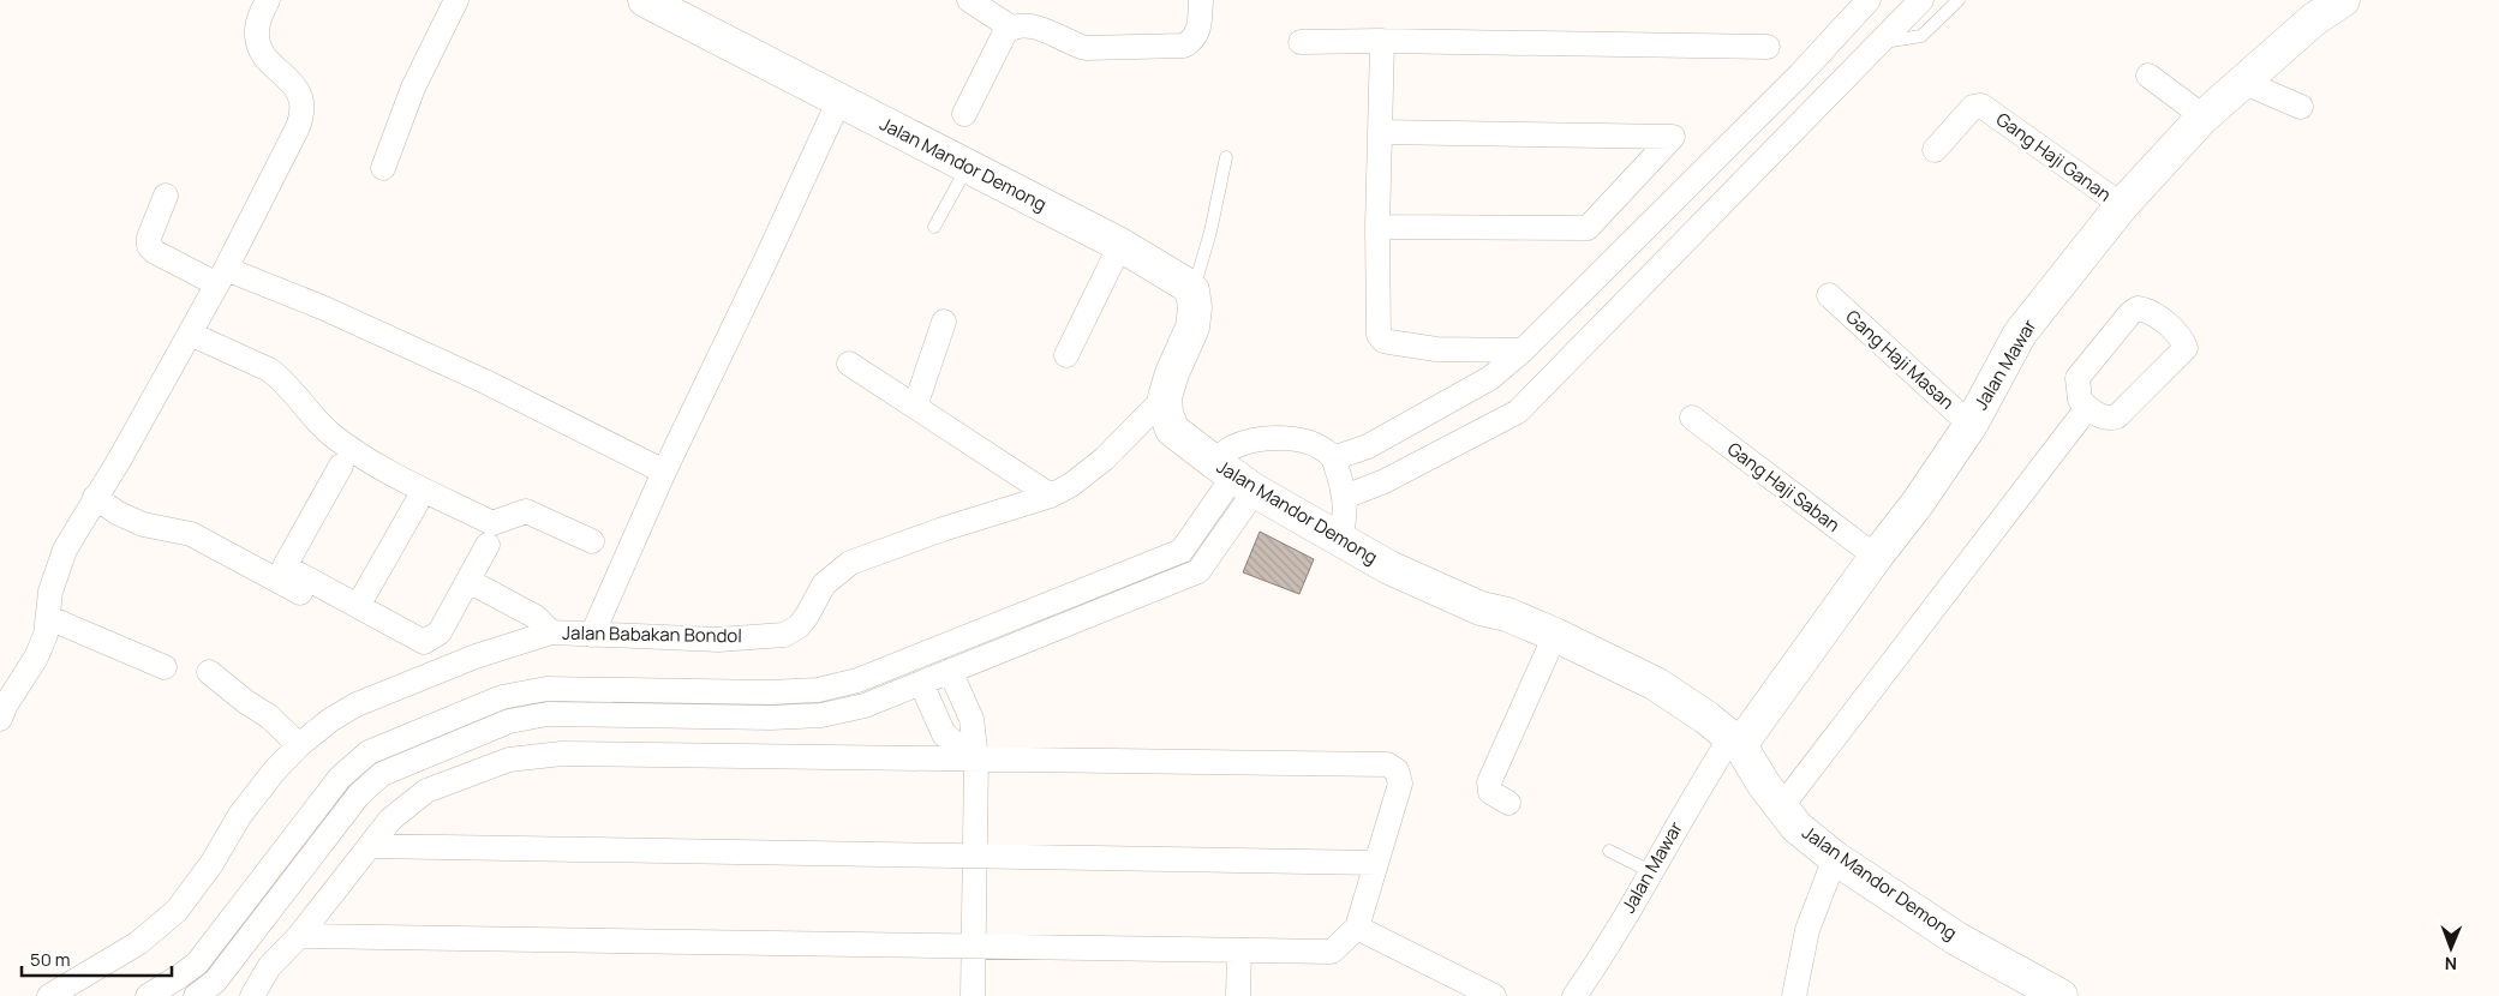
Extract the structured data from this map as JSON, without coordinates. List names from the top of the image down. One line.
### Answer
{"streets":{"main road":["Jalan Mandor Demong","Jalan Mawar"],"street":["Gang Haji Ganan","Gang Haji Masan","Gang Haji Saban","Jalan Babakan Bondol"]},"crossings":[["Gang Haji Ganan","Jalan Mawar"],["Jalan Mandor Demong","Jalan Mawar"],["Jalan Mandor Demong","Jalan Babakan Bondol"],["Gang Haji Masan","Jalan Mawar"],["Jalan Mawar","Gang Haji Saban"]],"scale_bar":"50 m","north":"bottom"}
